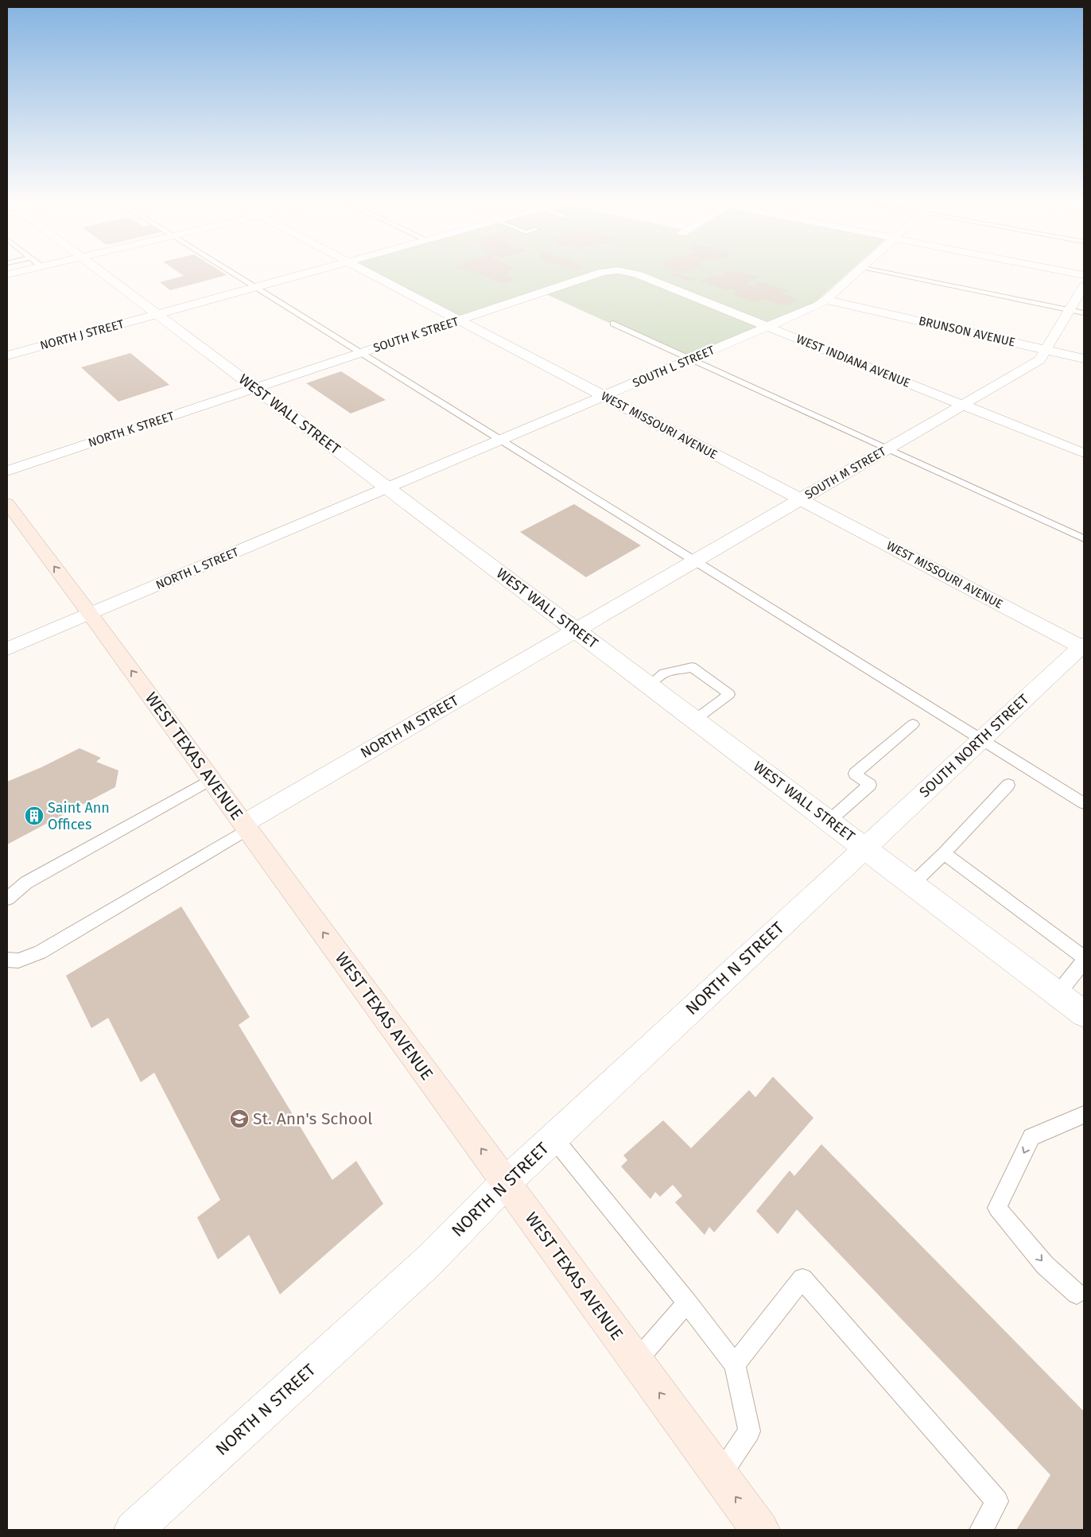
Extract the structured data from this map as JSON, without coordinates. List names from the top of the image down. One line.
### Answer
{"streets":{"main road":["WEST TEXAS AVENUE"],"street":["BRUNSON AVENUE","NORTH J STREET","SOUTH K STREET","WEST INDIANA AVENUE","SOUTH L STREET","WEST WALL STREET","WEST MISSOURI AVENUE","NORTH K STREET","SOUTH M STREET","NORTH L STREET","NORTH M STREET","SOUTH NORTH STREET","NORTH N STREET"]},"crossings":[["BRUNSON AVENUE","SOUTH L STREET"],["BRUNSON AVENUE","SOUTH M STREET"],["NORTH J STREET","WEST WALL STREET"],["SOUTH K STREET","WEST WALL STREET"],["SOUTH K STREET","WEST MISSOURI AVENUE"],["SOUTH K STREET","NORTH K STREET"],["WEST INDIANA AVENUE","SOUTH L STREET"],["WEST INDIANA AVENUE","SOUTH M STREET"],["SOUTH L STREET","WEST WALL STREET"],["SOUTH L STREET","WEST MISSOURI AVENUE"],["SOUTH L STREET","NORTH L STREET"],["WEST WALL STREET","NORTH K STREET"],["WEST WALL STREET","SOUTH M STREET"],["WEST WALL STREET","NORTH L STREET"],["WEST WALL STREET","NORTH M STREET"],["WEST WALL STREET","SOUTH NORTH STREET"],["WEST WALL STREET","NORTH N STREET"],["WEST MISSOURI AVENUE","SOUTH M STREET"],["WEST MISSOURI AVENUE","SOUTH NORTH STREET"],["SOUTH M STREET","NORTH M STREET"],["NORTH L STREET","WEST TEXAS AVENUE"],["NORTH M STREET","WEST TEXAS AVENUE"],["SOUTH NORTH STREET","NORTH N STREET"],["WEST TEXAS AVENUE","NORTH N STREET"]],"one_way":["WEST TEXAS AVENUE"],"places":{"building":["Saint Ann Offices"],"school or university":["St. Ann's School"]}}
